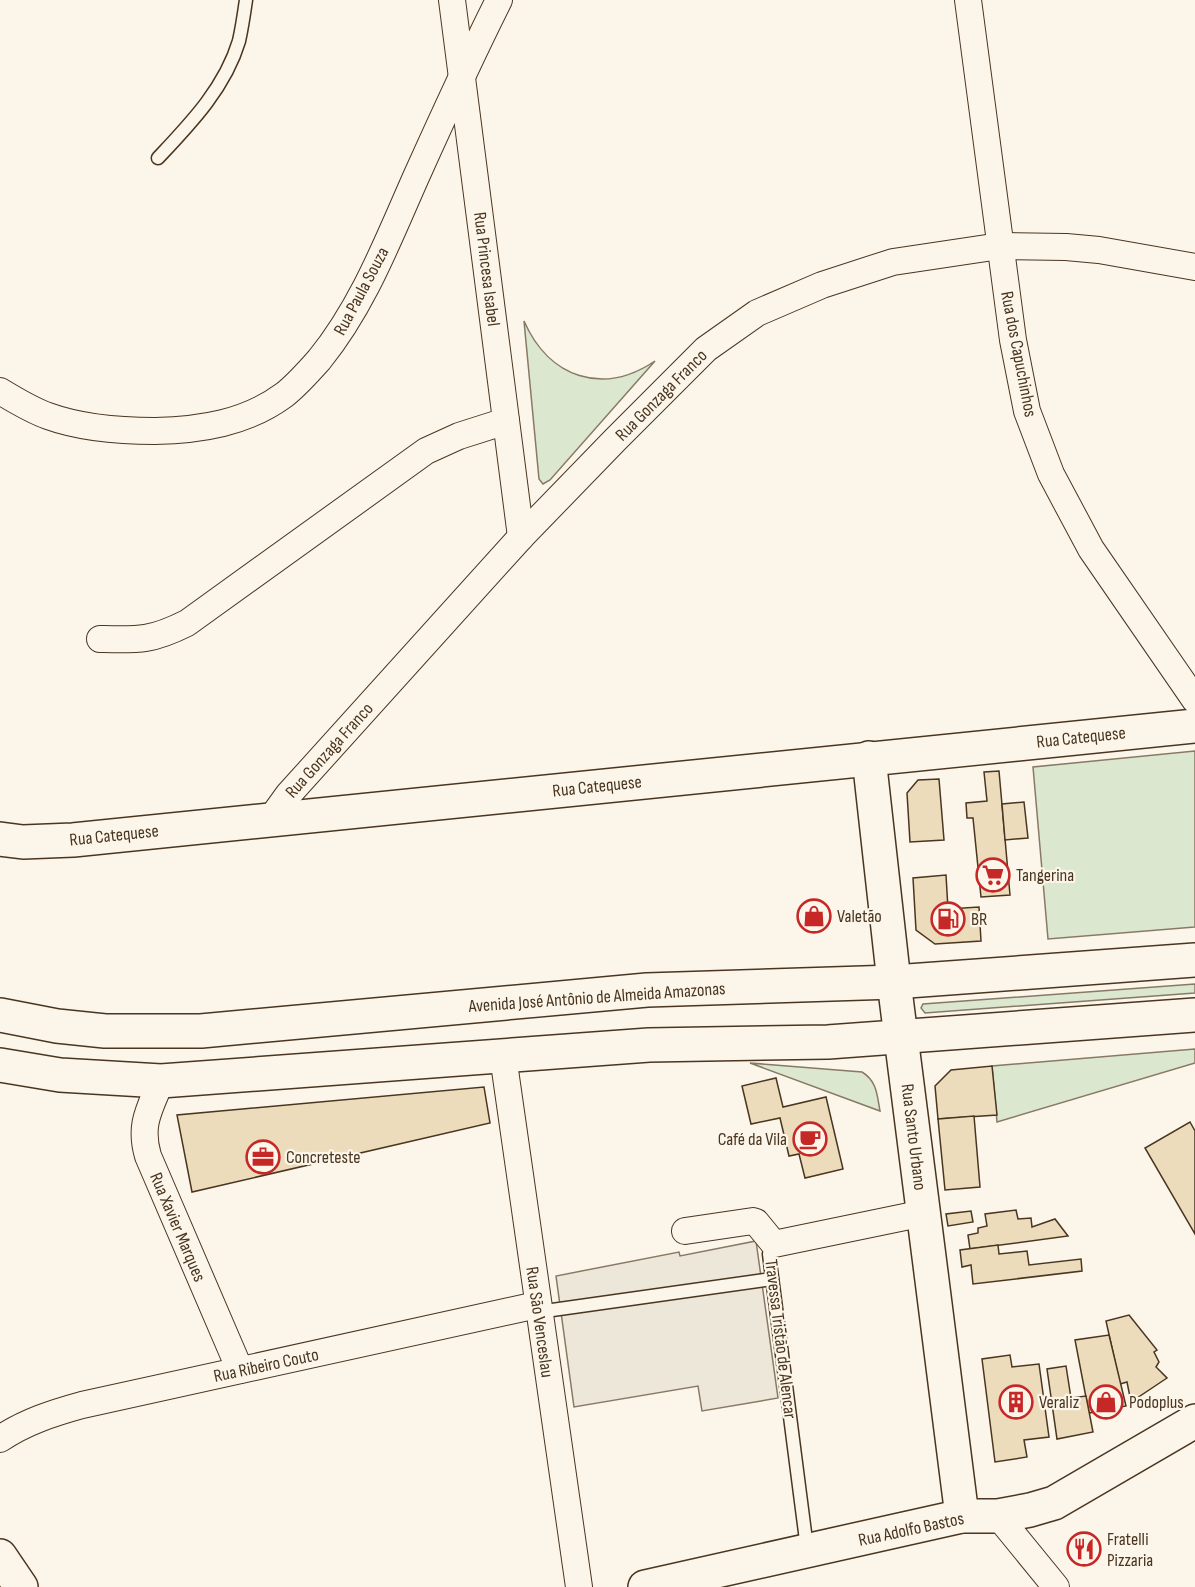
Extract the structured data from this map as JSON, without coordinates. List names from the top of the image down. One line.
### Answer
{"streets":{"main road":["Rua Catequese","Avenida José Antônio de Almeida Amazonas","Rua Santo Urbano","Rua Adolfo Bastos"],"street":["Rua Princesa Isabel","Rua Paula Souza","Rua dos Capuchinhos","Rua Gonzaga Franco","Rua Xavier Marques","Rua São Venceslau","Travessa Tristão de Alencar","Rua Ribeiro Couto"]},"crossings":[["Rua Princesa Isabel","Rua Paula Souza"],["Rua Princesa Isabel","Rua Gonzaga Franco"],["Rua dos Capuchinhos","Rua Gonzaga Franco"],["Rua Gonzaga Franco","Rua Catequese"],["Rua Catequese","Rua Santo Urbano"],["Avenida José Antônio de Almeida Amazonas","Rua Santo Urbano"],["Rua Santo Urbano","Travessa Tristão de Alencar"],["Rua Santo Urbano","Rua Adolfo Bastos"],["Rua Xavier Marques","Rua Ribeiro Couto"],["Rua São Venceslau","Rua Ribeiro Couto"],["Travessa Tristão de Alencar","Rua Adolfo Bastos"]],"places":{"supermarket":["Tangerina"],"shop":["Valetão","Podoplus"],"fuel station":["BR"],"cafe":["Café da Vila"],"office":["Concreteste"],"building":["Veraliz"],"restaurant":["Fratelli Pizzaria"]}}
